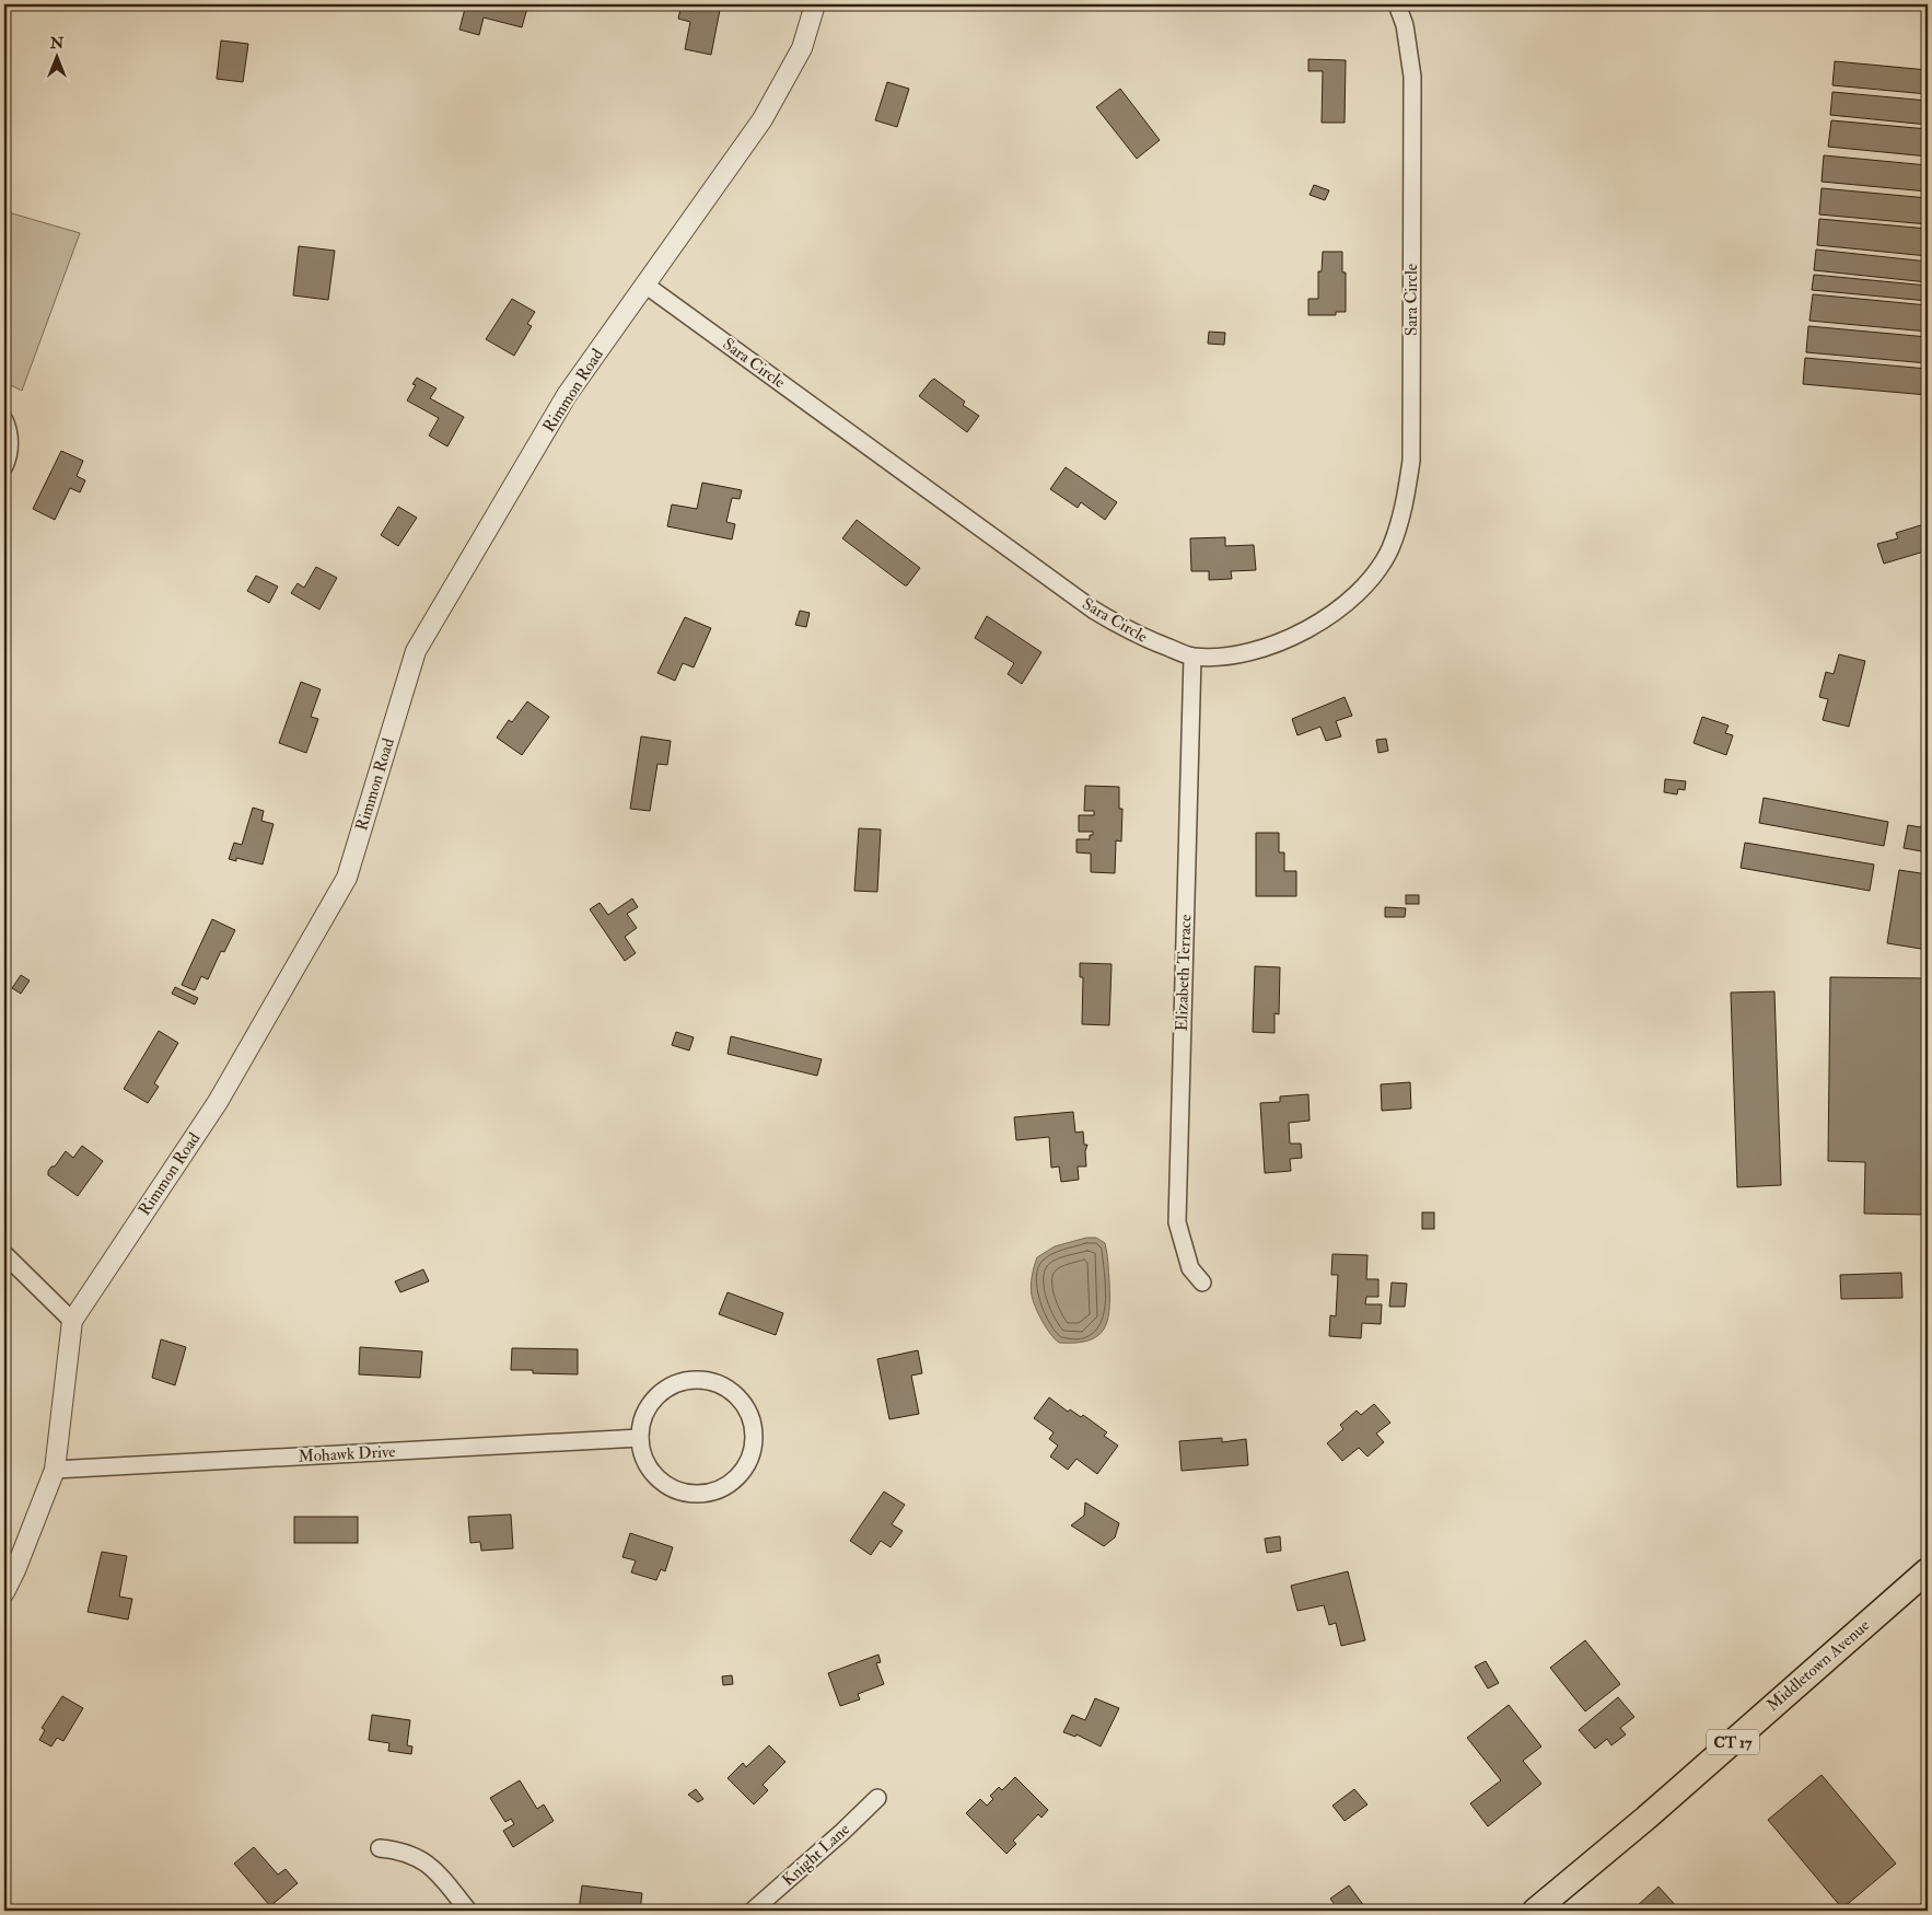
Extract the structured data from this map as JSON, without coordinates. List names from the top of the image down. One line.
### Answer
{"streets":{"main road":["Middletown Avenue","CT 17"],"street":["Sara Circle","Rimmon Road","Elizabeth Terrace","Mohawk Drive","Knight Lane"]},"crossings":[["Sara Circle","Rimmon Road"],["Sara Circle","Elizabeth Terrace"],["Rimmon Road","Mohawk Drive"]],"north":"top"}
